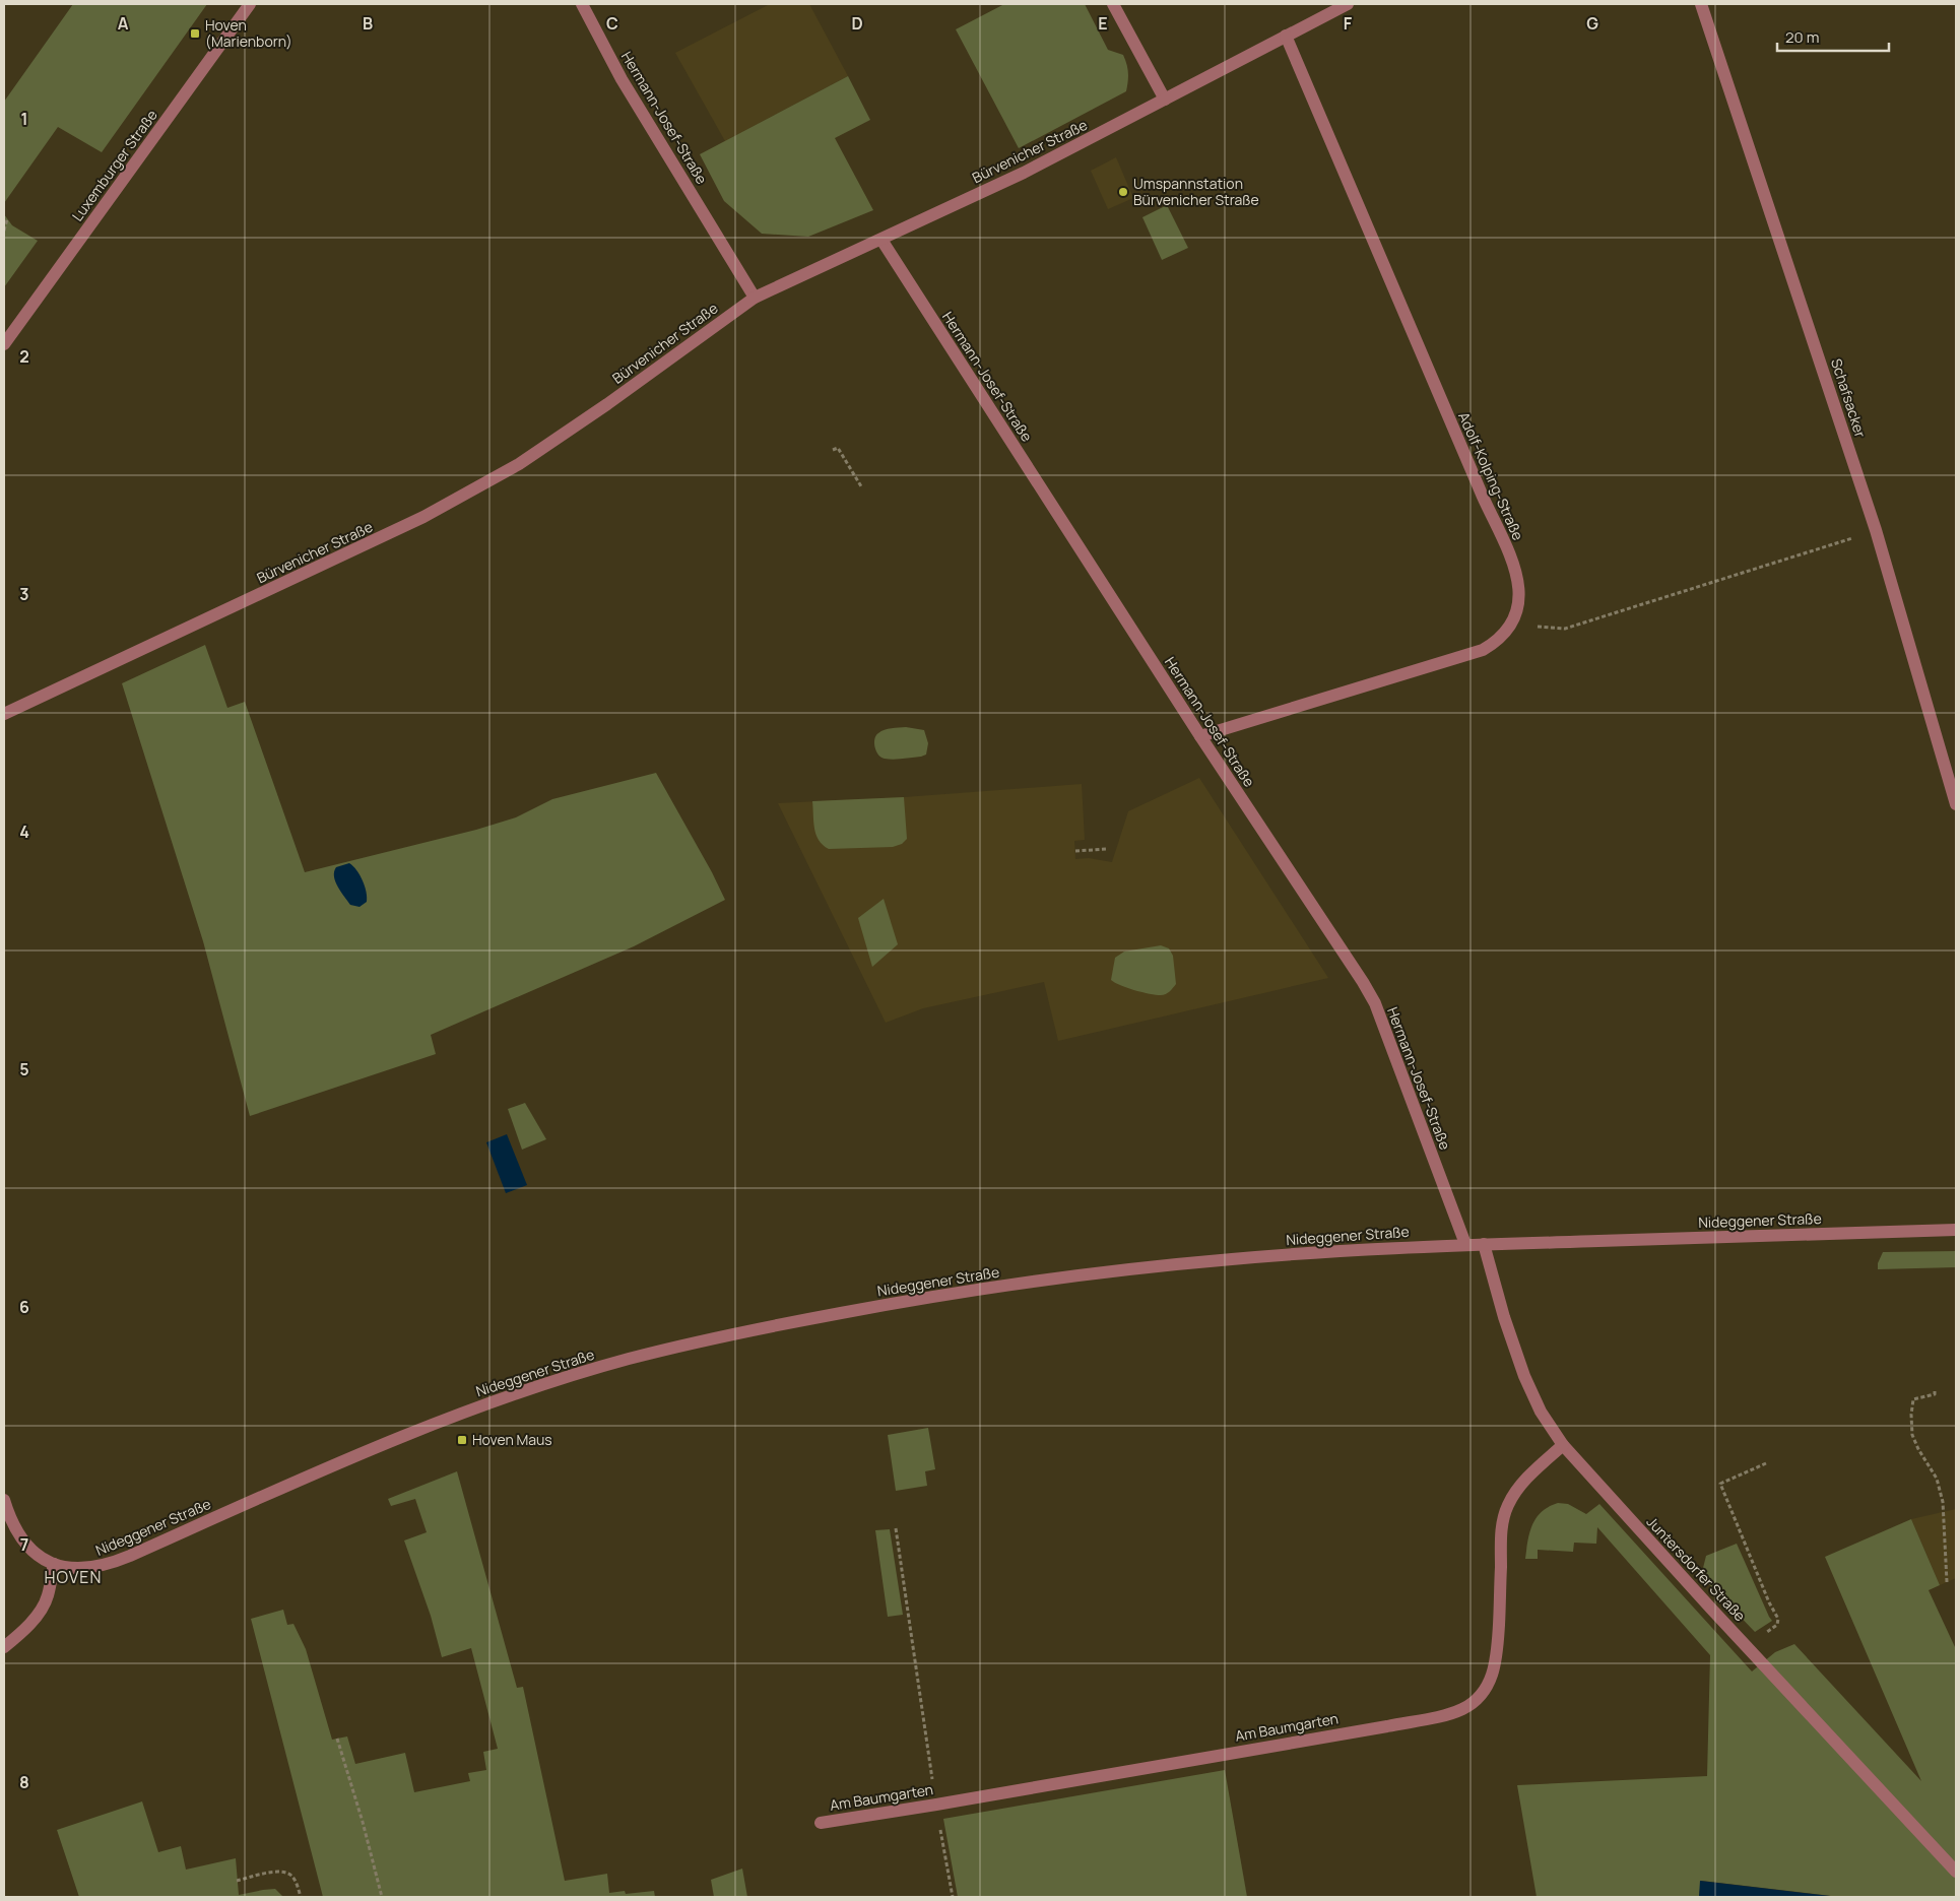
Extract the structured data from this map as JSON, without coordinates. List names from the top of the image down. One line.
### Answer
{"streets":{"street":["Hermann-Josef-Straße","Bürvenicher Straße","Luxemburger Straße","Schafsacker","Adolf-Kolping-Straße","Nideggener Straße","Juntersdorfer Straße","Am Baumgarten"]},"crossings":[["Hermann-Josef-Straße","Bürvenicher Straße"],["Hermann-Josef-Straße","Adolf-Kolping-Straße"],["Hermann-Josef-Straße","Nideggener Straße"],["Bürvenicher Straße","Adolf-Kolping-Straße"],["Nideggener Straße","Juntersdorfer Straße"],["Juntersdorfer Straße","Am Baumgarten"]],"districts":["HOVEN"],"places":{"transit":["Hoven (Marienborn)","Hoven Maus"],"other":["Umspannstation Bürvenicher Straße"]},"scale_bar":"20 m","grid":{"columns":["A","B","C","D","E","F","G"],"rows":["1","2","3","4","5","6","7","8"]}}
